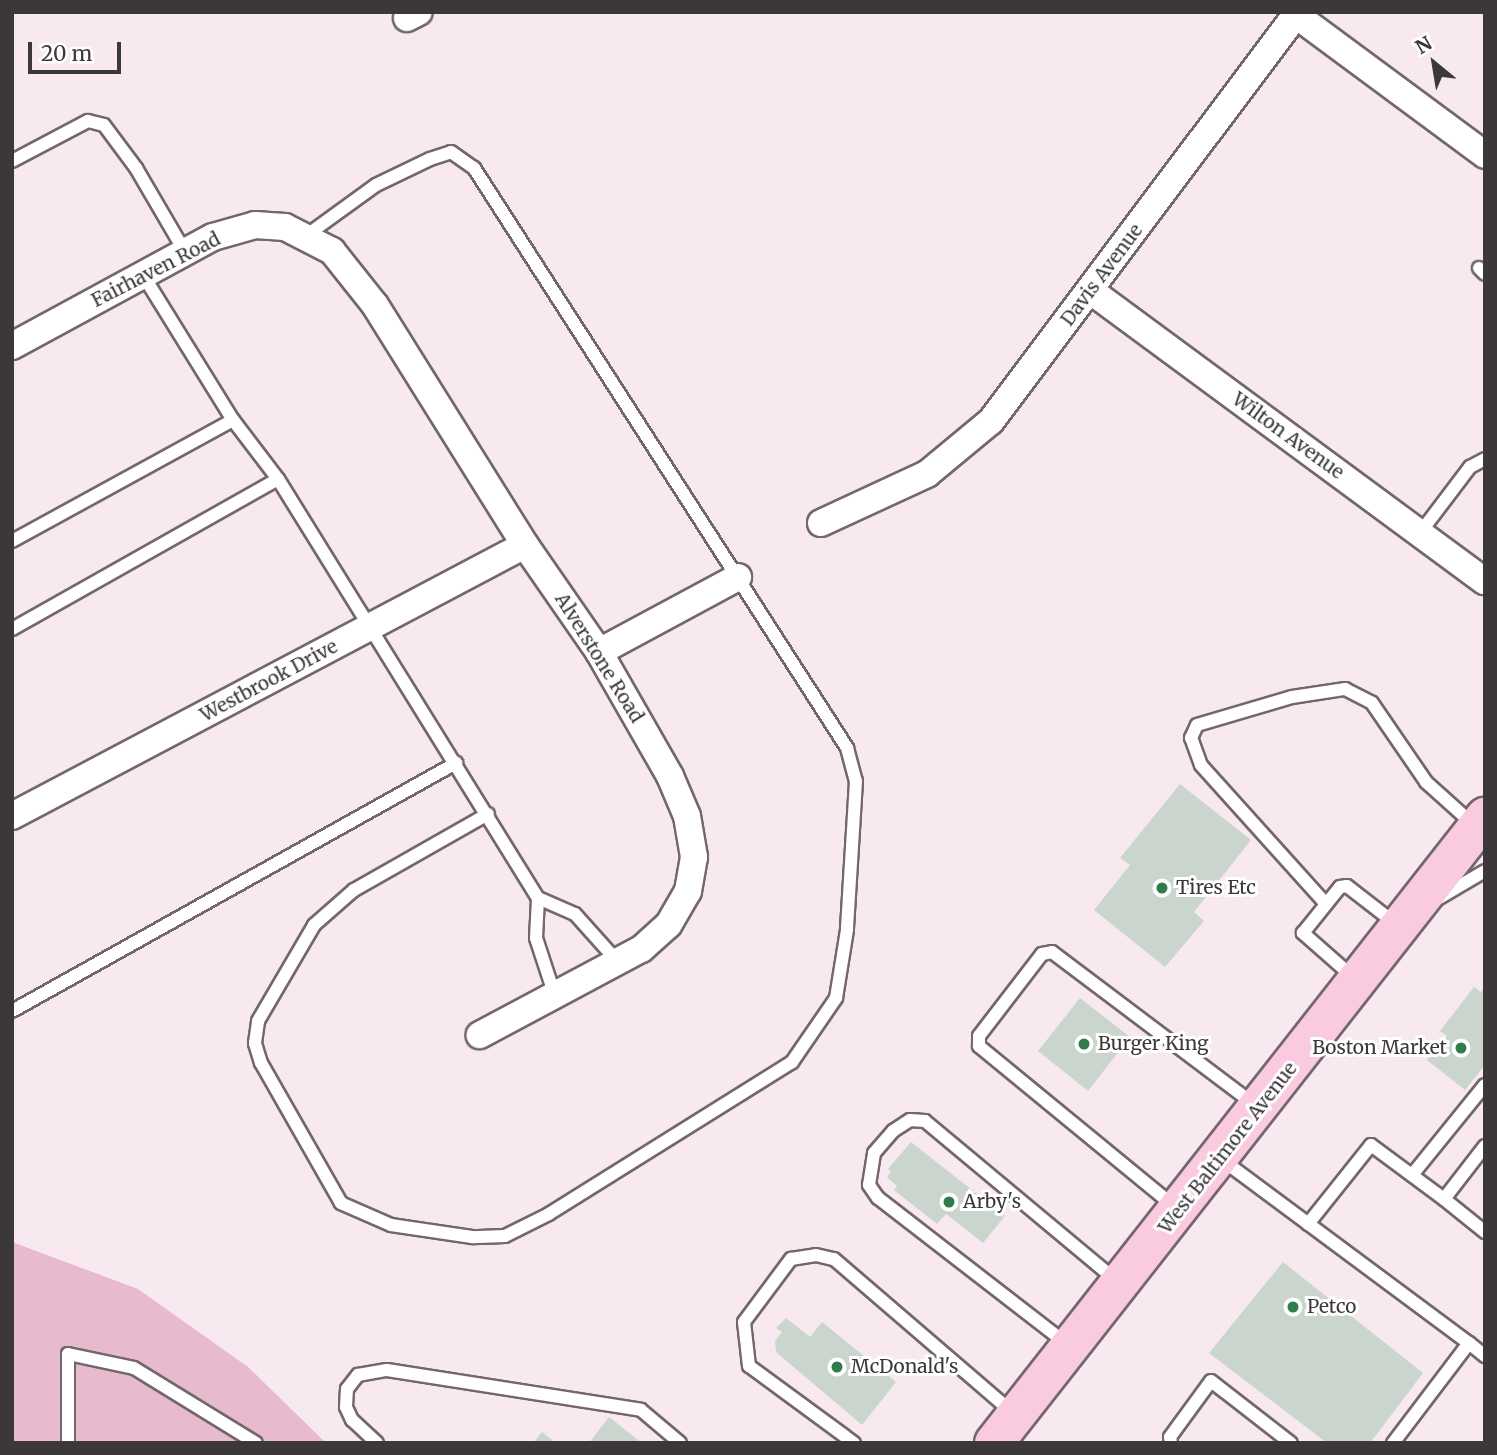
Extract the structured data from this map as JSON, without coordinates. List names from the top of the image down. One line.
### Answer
{"streets":{"main road":["West Baltimore Avenue"],"street":["Fairhaven Road","Davis Avenue","Wilton Avenue","Alverstone Road","Westbrook Drive"]},"crossings":[["Fairhaven Road","Alverstone Road"],["Davis Avenue","Wilton Avenue"],["Alverstone Road","Westbrook Drive"]],"places":["Tires Etc","Burger King","Boston Market","Arby's","Petco","McDonald's"],"scale_bar":"20 m","north":"top left"}
